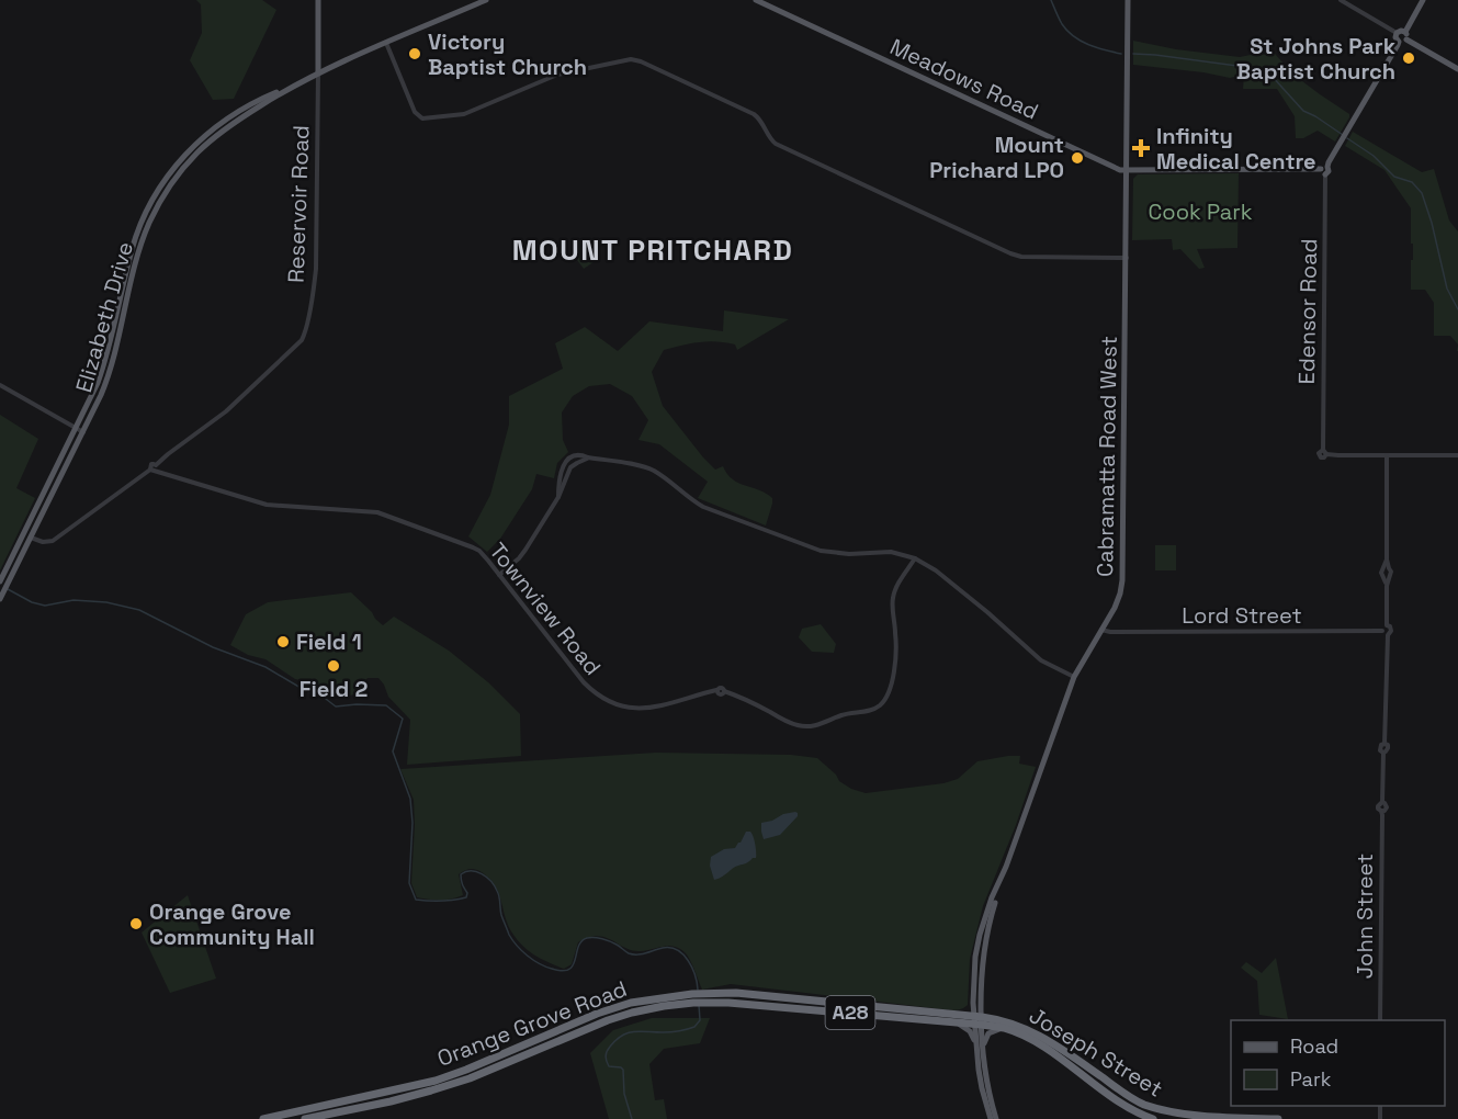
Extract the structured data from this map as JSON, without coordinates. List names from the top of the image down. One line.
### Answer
{"streets":{"highway":["A28","Orange Grove Road","Joseph Street"],"main road":["Meadows Road","Elizabeth Drive","Cabramatta Road West"],"street":["Reservoir Road","Edensor Road","Townview Road","Lord Street","John Street"]},"crossings":[["Meadows Road","Edensor Road"],["Meadows Road","Cabramatta Road West"],["Reservoir Road","Elizabeth Drive"],["Reservoir Road","Townview Road"],["Cabramatta Road West","Lord Street"],["Cabramatta Road West","Orange Grove Road"],["Cabramatta Road West","Joseph Street"],["Lord Street","John Street"],["Orange Grove Road","Joseph Street"]],"districts":["MOUNT PRITCHARD"],"parks":["Cook Park"],"places":{"other":["Victory Baptist Church","St Johns Park Baptist Church","Mount Prichard LPO","Field 1","Field 2","Orange Grove Community Hall"],"health":["Infinity Medical Centre"]},"legend":["Road","Park"]}
